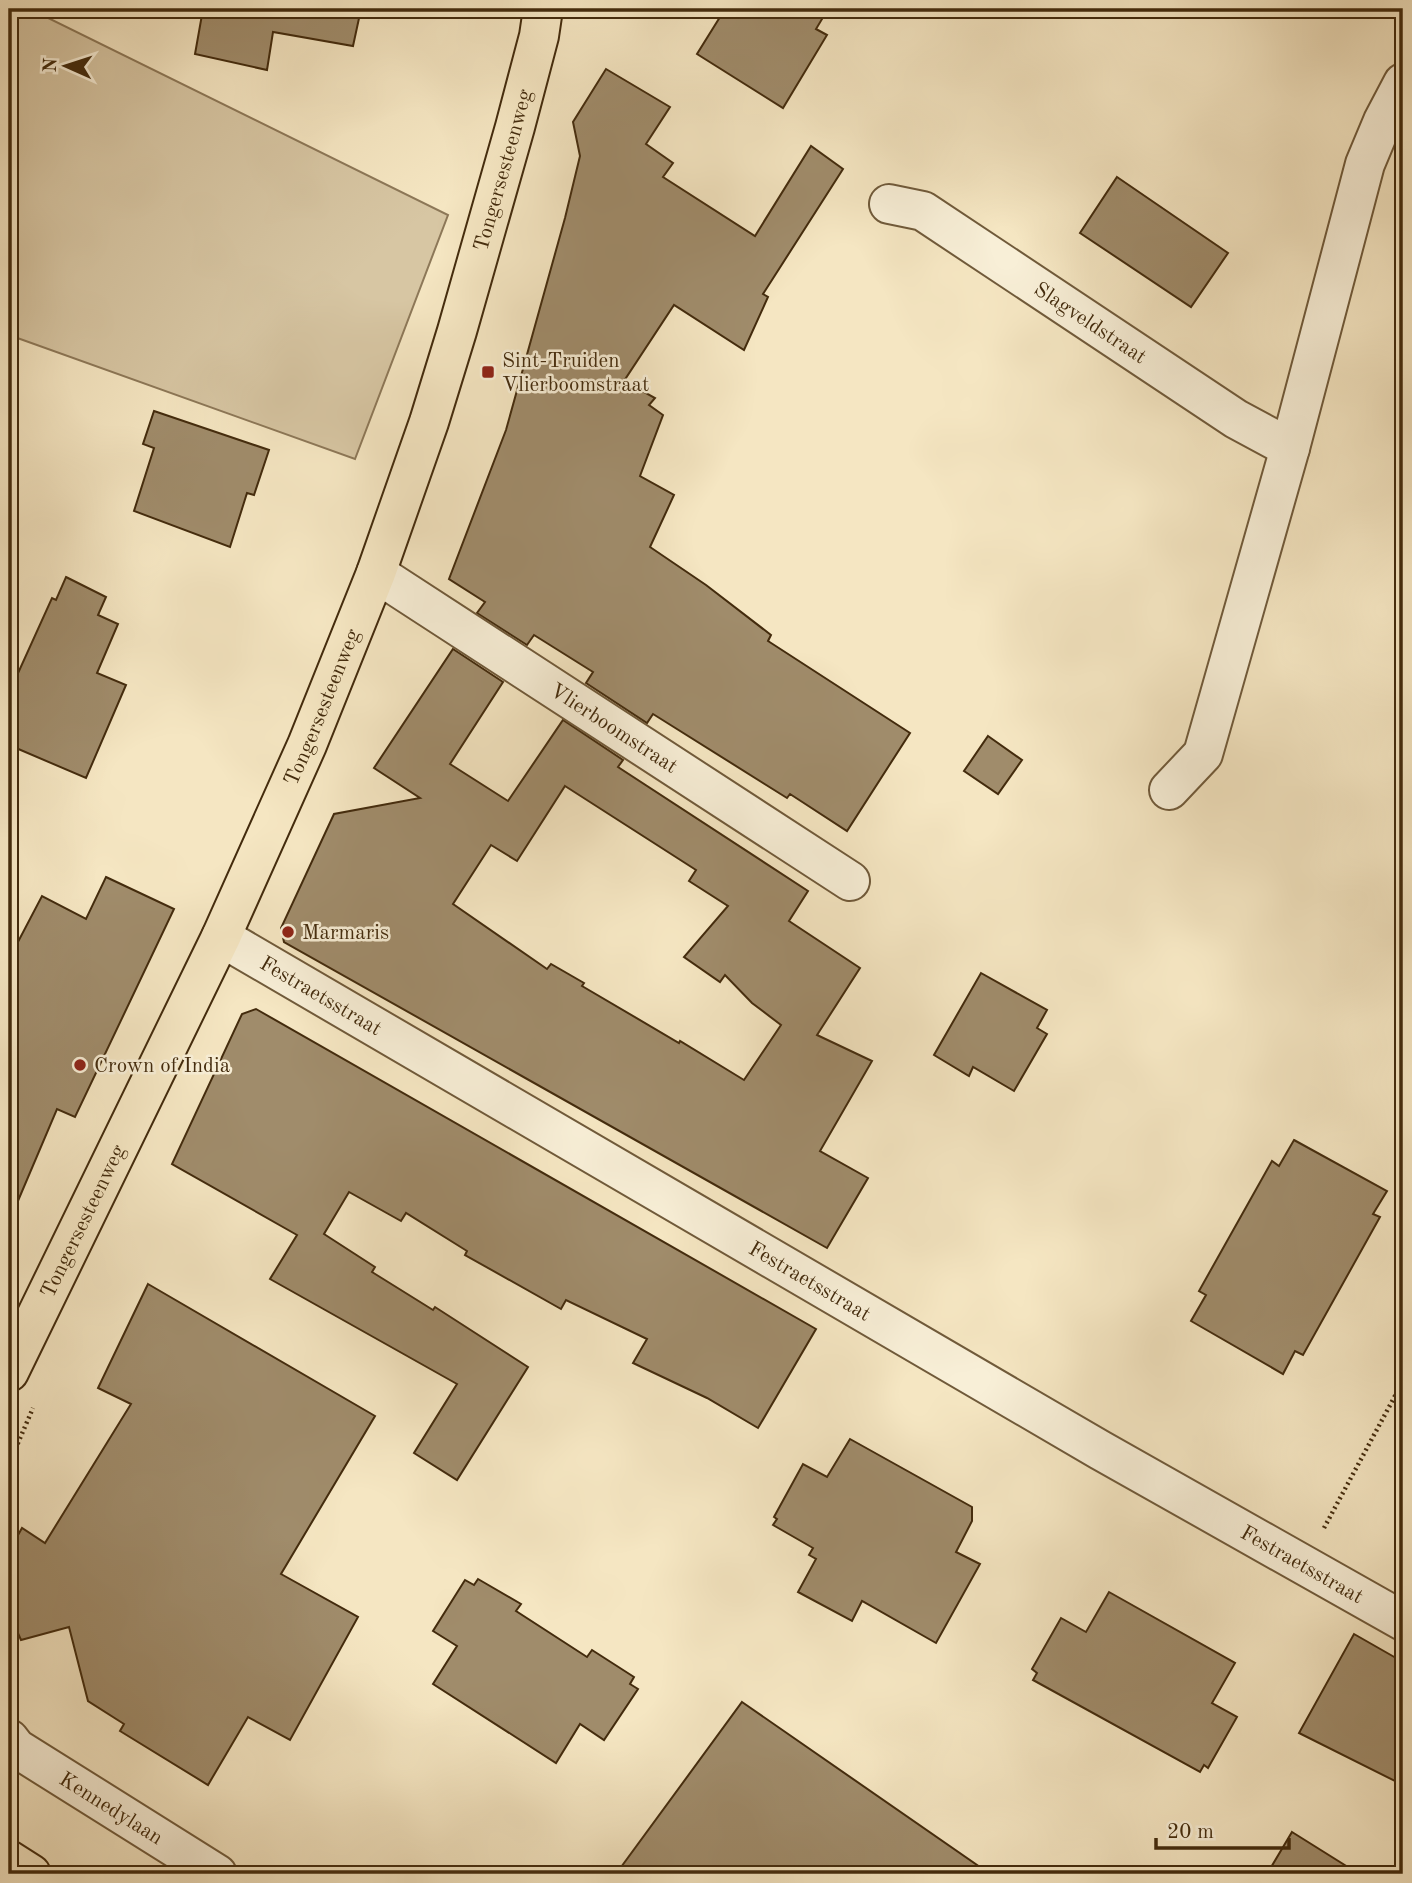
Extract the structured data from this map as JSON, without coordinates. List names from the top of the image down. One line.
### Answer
{"streets":{"main road":["Tongersesteenweg"],"street":["Slagveldstraat","Vlierboomstraat","Festraetsstraat","Kennedylaan"]},"crossings":[["Tongersesteenweg","Vlierboomstraat"],["Tongersesteenweg","Festraetsstraat"]],"places":{"transit":["Sint-Truiden Vlierboomstraat"],"other":["Marmaris","Crown of India"]},"scale_bar":"20 m","north":"left"}
